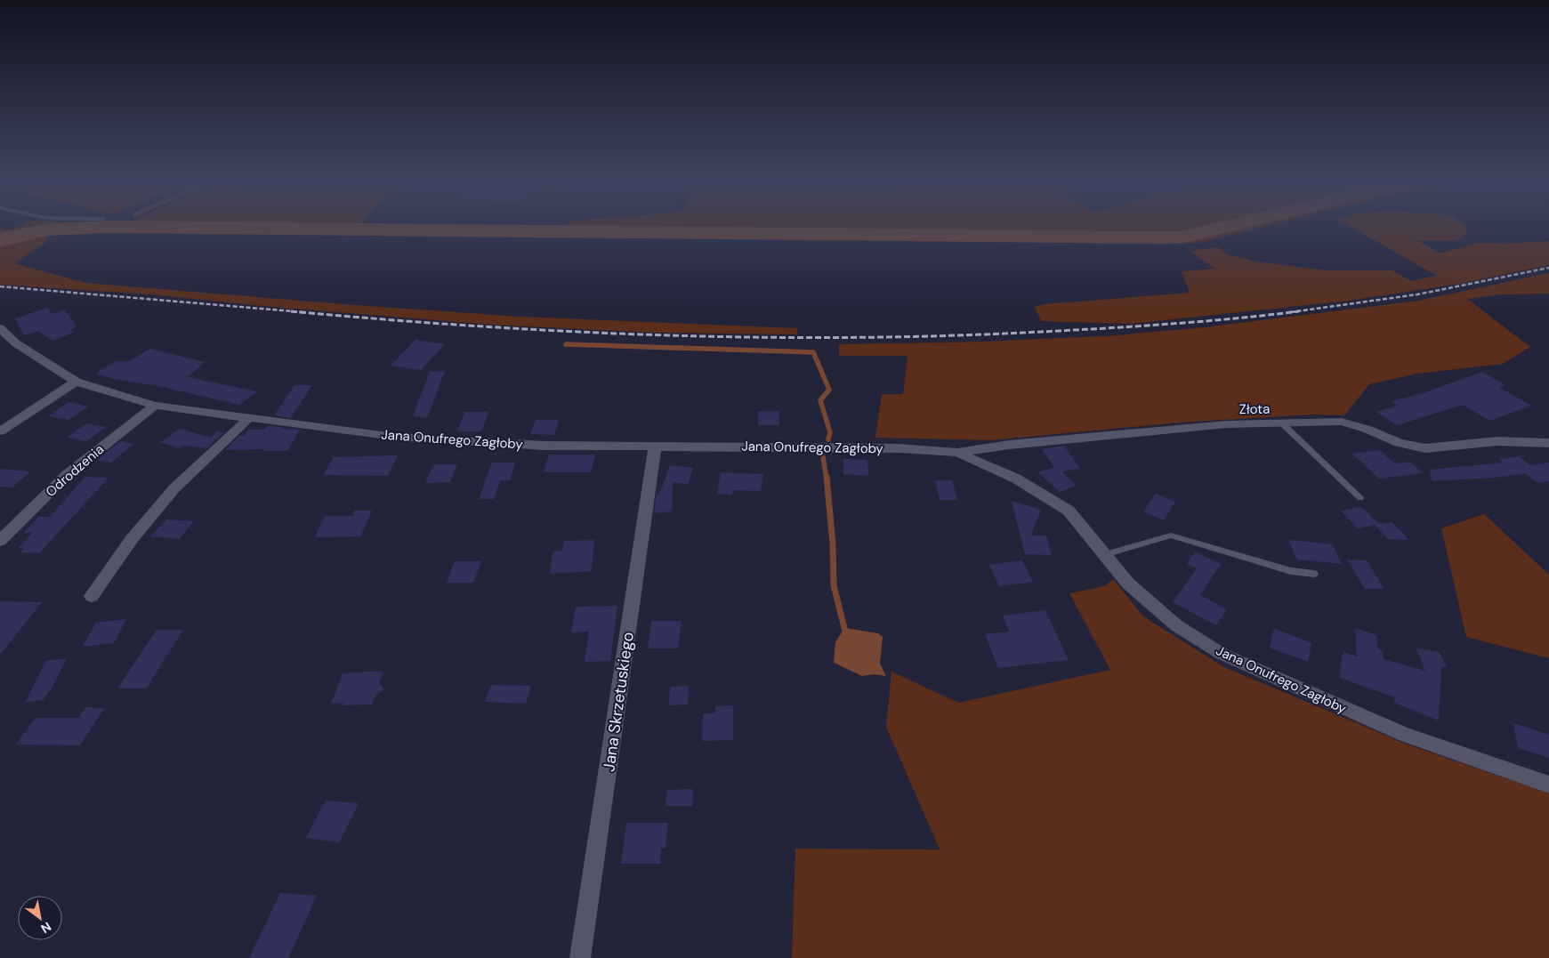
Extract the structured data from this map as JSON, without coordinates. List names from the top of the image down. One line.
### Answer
{"streets":{"street":["Złota","Jana Onufrego Zagłoby","Odrodzenia","Jana Skrzetuskiego"]},"crossings":[["Złota","Jana Onufrego Zagłoby"],["Jana Onufrego Zagłoby","Odrodzenia"],["Jana Onufrego Zagłoby","Jana Skrzetuskiego"]],"north":"bottom right"}
